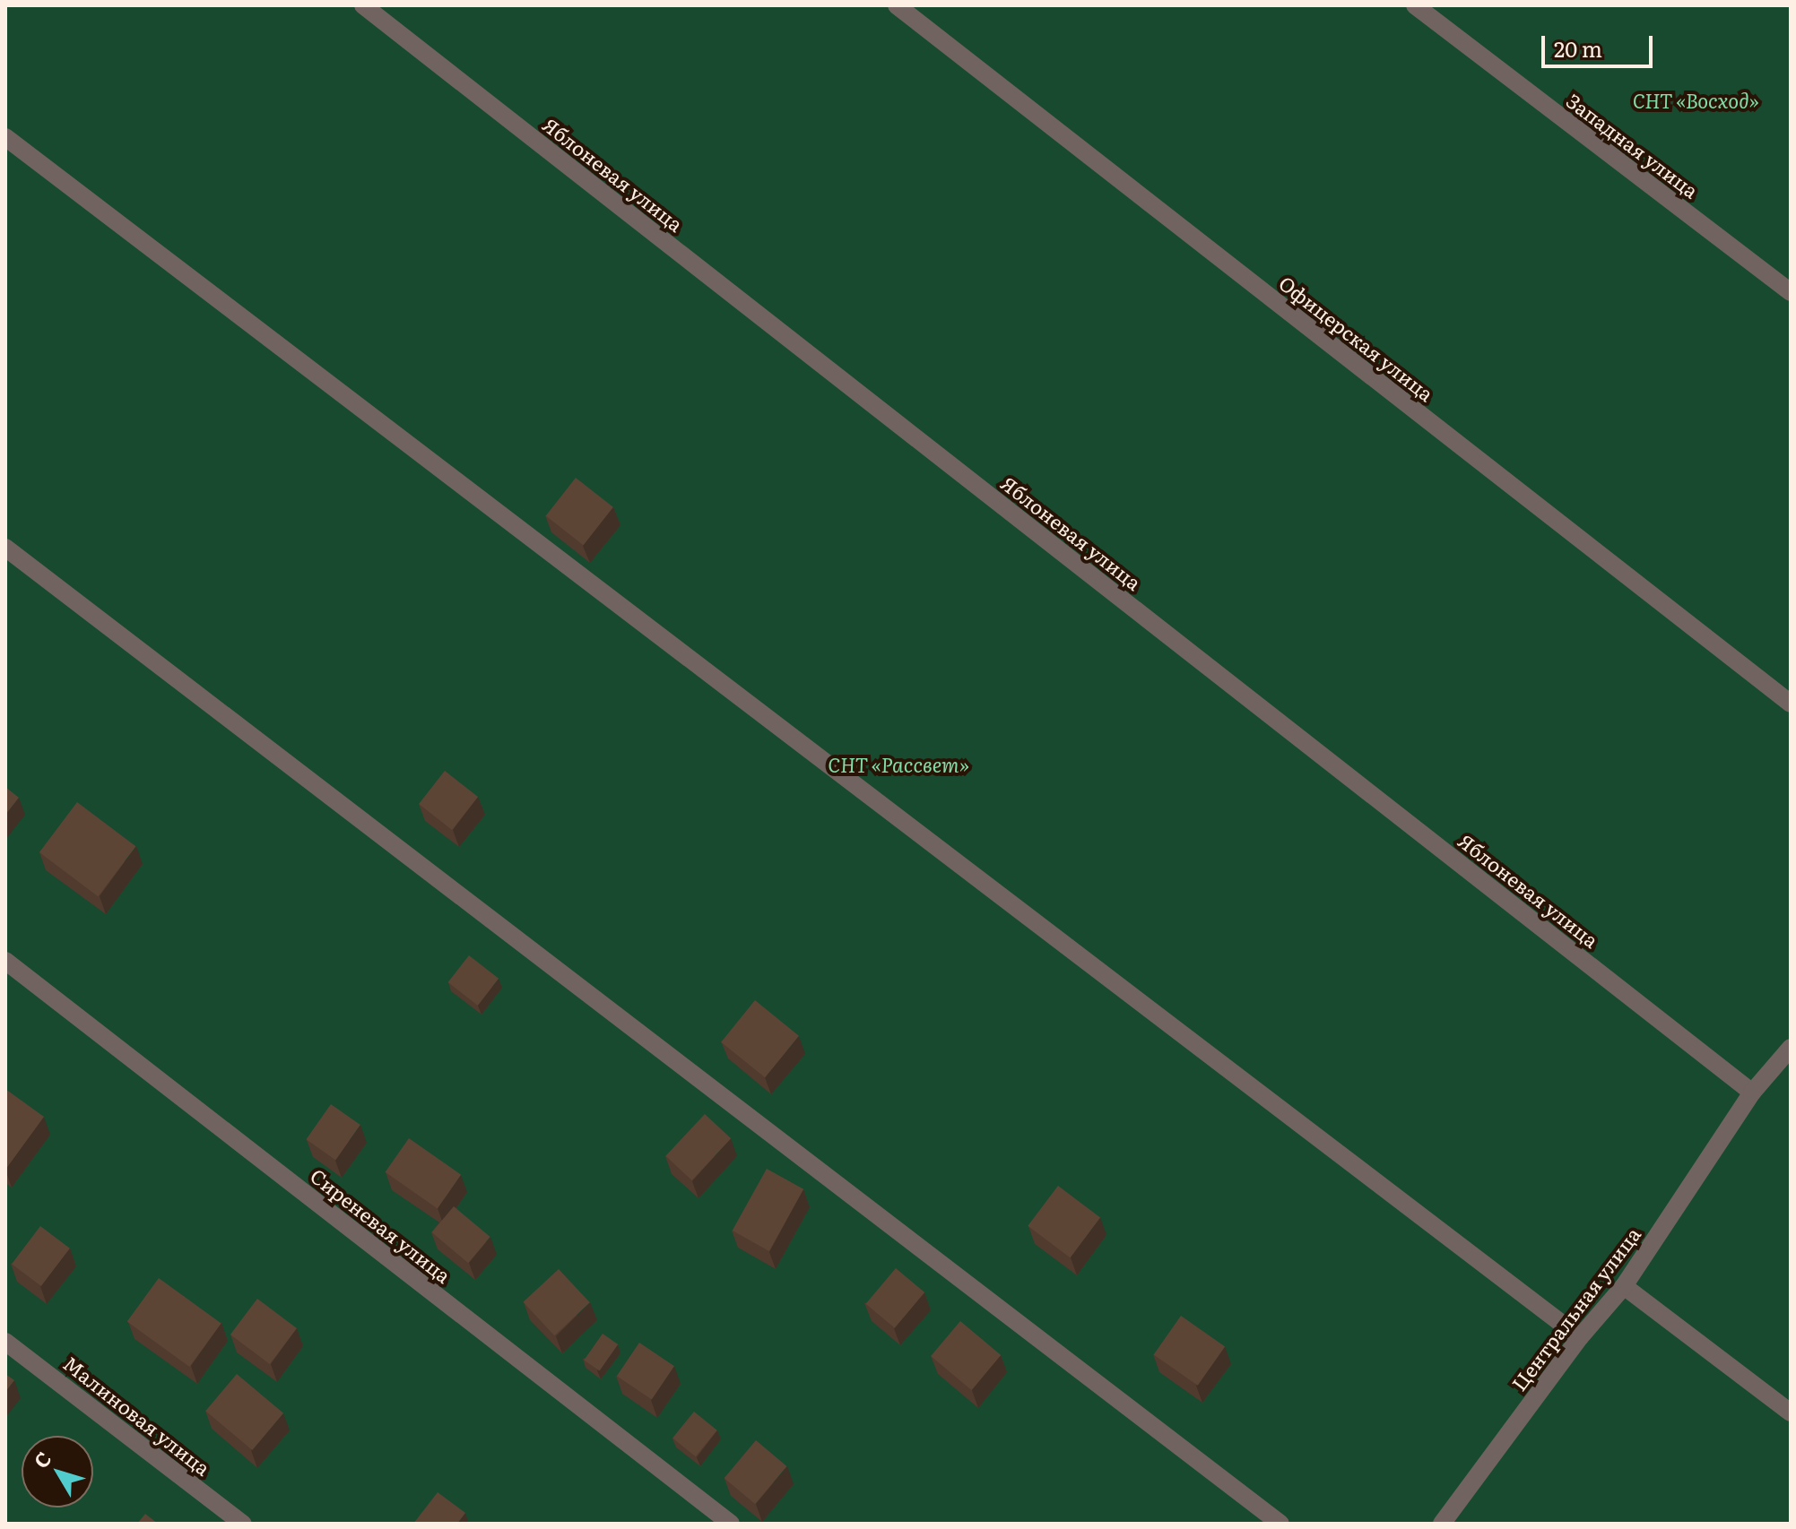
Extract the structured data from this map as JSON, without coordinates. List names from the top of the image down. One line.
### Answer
{"streets":{"street":["Западная улица","Яблоневая улица","Офицерская улица","Сиреневая улица","Центральная улица","Малиновая улица"]},"crossings":[["Яблоневая улица","Центральная улица"]],"parks":["СНТ «Восход»","СНТ «Рассвет»"],"scale_bar":"20 m","north":"top left"}
